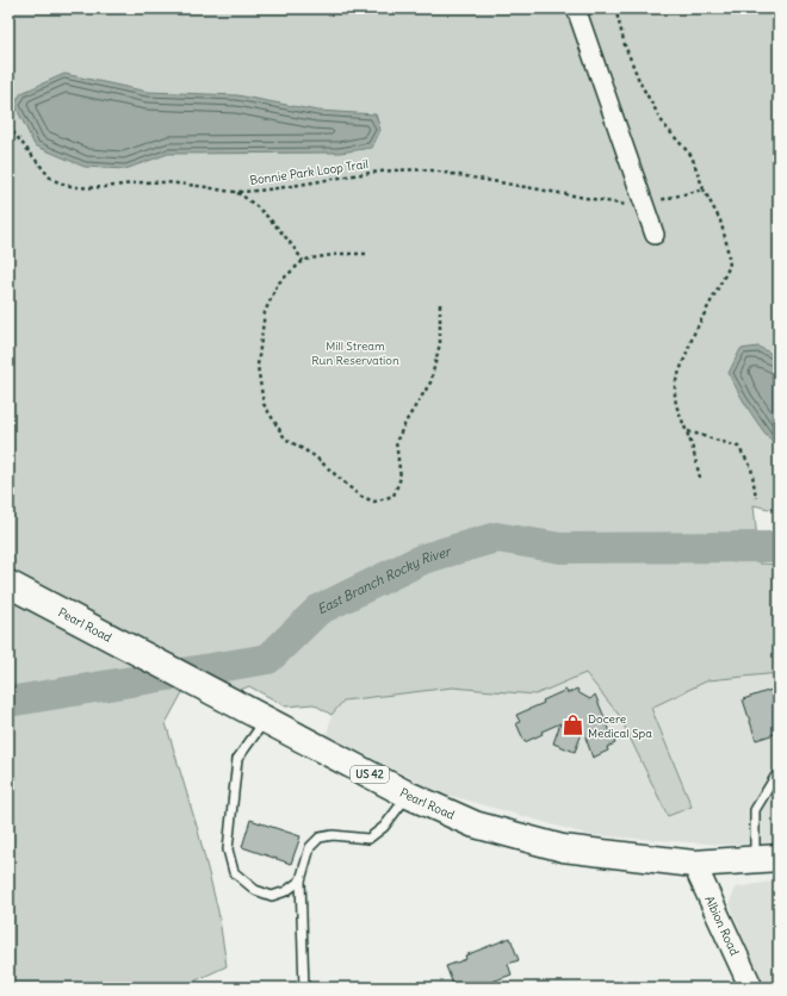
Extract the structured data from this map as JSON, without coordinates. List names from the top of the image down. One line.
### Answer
{"streets":{"main road":["Pearl Road","US 42"],"street":["Albion Road"],"path":["Bonnie Park Loop Trail"]},"crossings":[["Pearl Road","Albion Road"]],"water":["East Branch Rocky River"],"parks":["Mill Stream Run Reservation"],"places":{"shop":["Docere Medical Spa"]}}
